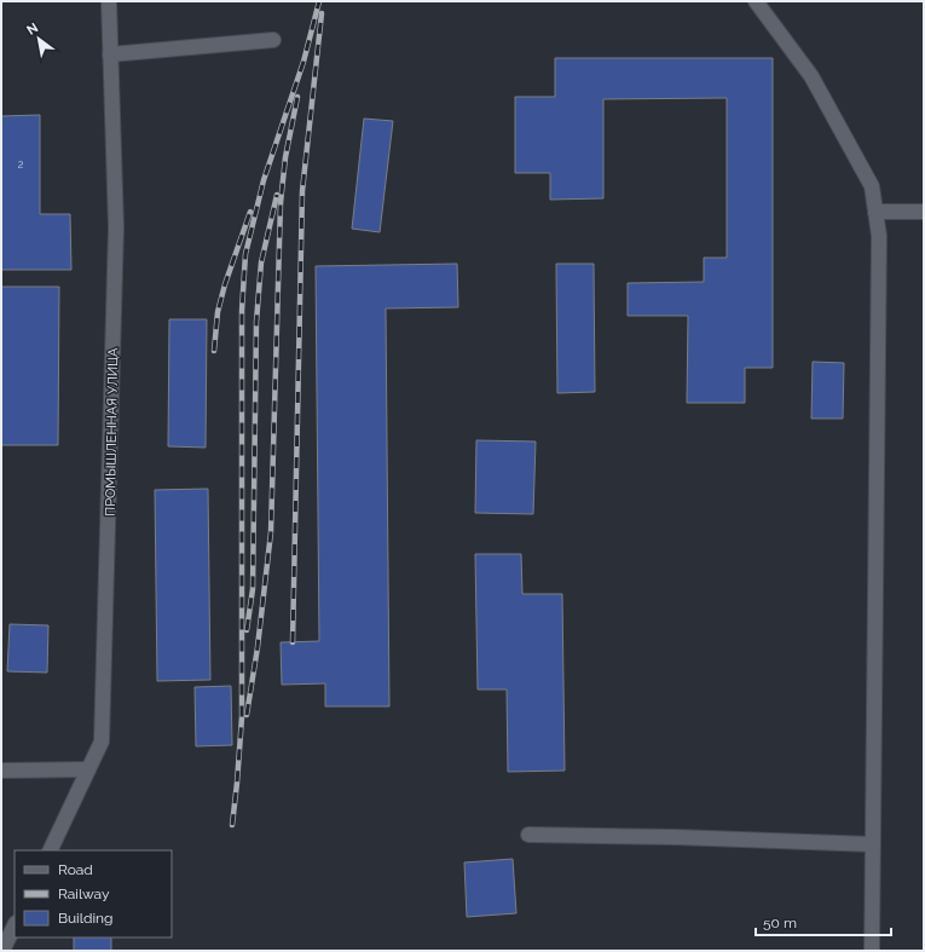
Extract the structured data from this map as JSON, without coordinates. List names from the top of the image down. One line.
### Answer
{"streets":{"street":["ПРОМЫШЛЕННАЯ УЛИЦА"]},"house_numbers":["2"],"legend":["Road","Railway","Building"],"scale_bar":"50 m","north":"top left"}
